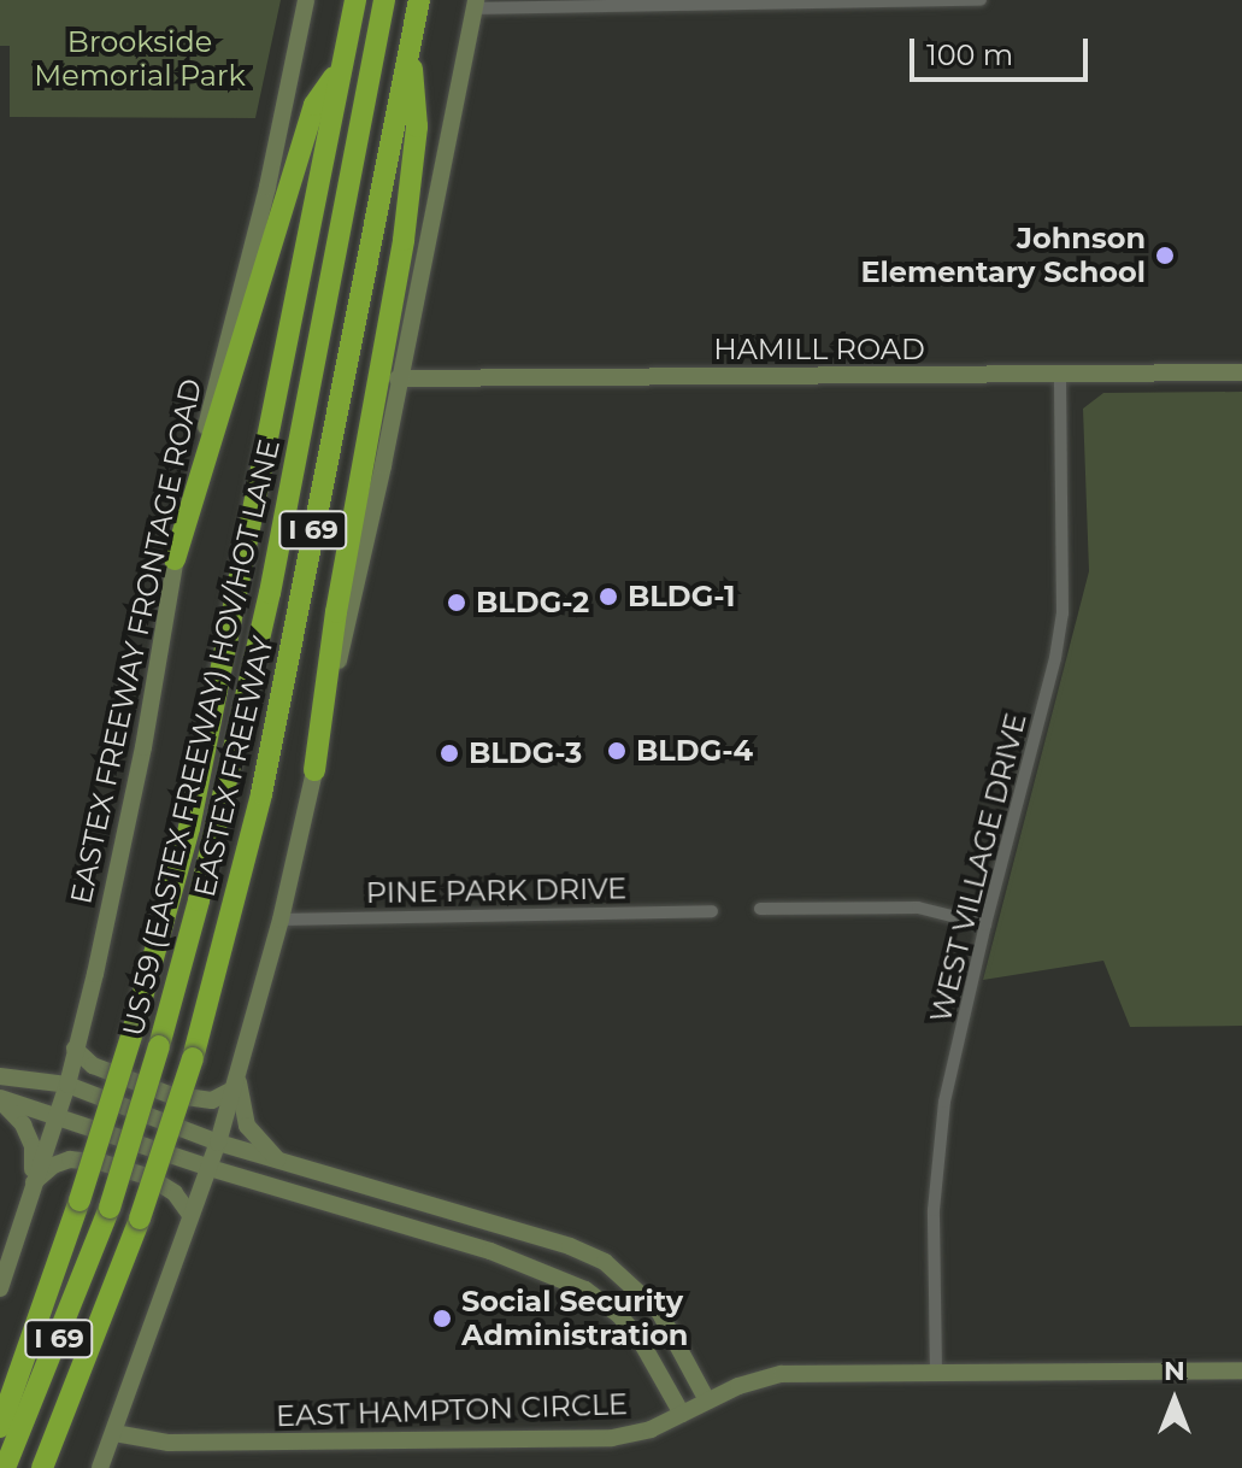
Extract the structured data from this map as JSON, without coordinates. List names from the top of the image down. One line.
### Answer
{"streets":{"highway":["I 69","US 59 (EASTEX FREEWAY) HOV/HOT LANE","EASTEX FREEWAY"],"main road":["HAMILL ROAD","EASTEX FREEWAY FRONTAGE ROAD","EAST HAMPTON CIRCLE"],"street":["WEST VILLAGE DRIVE","PINE PARK DRIVE"]},"crossings":[["HAMILL ROAD","WEST VILLAGE DRIVE"],["WEST VILLAGE DRIVE","EAST HAMPTON CIRCLE"]],"parks":["Brookside Memorial Park"],"places":["Johnson Elementary School","BLDG-1","BLDG-2","BLDG-4","BLDG-3","Social Security Administration"],"scale_bar":"100 m","north":"top"}
